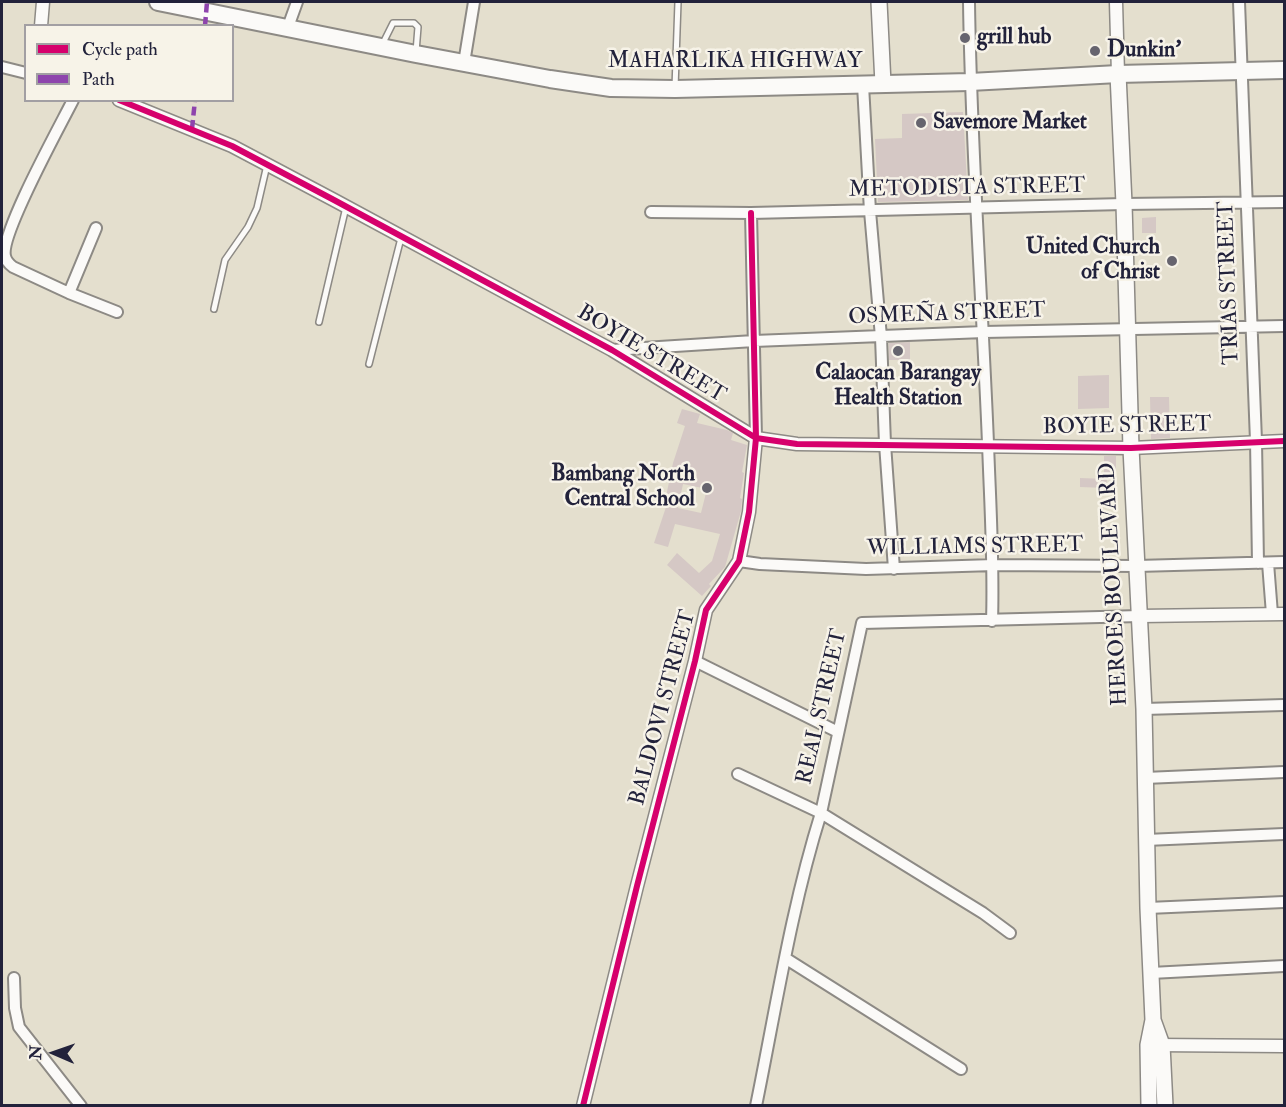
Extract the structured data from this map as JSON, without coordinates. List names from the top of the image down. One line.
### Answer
{"streets":{"main road":["MAHARLIKA HIGHWAY","HEROES BOULEVARD"],"street":["METODISTA STREET","TRIAS STREET","OSMEÑA STREET","BOYIE STREET","WILLIAMS STREET","REAL STREET","BALDOVI STREET"]},"crossings":[["MAHARLIKA HIGHWAY","TRIAS STREET"],["MAHARLIKA HIGHWAY","HEROES BOULEVARD"],["METODISTA STREET","TRIAS STREET"],["METODISTA STREET","HEROES BOULEVARD"],["METODISTA STREET","BALDOVI STREET"],["TRIAS STREET","OSMEÑA STREET"],["TRIAS STREET","BOYIE STREET"],["TRIAS STREET","WILLIAMS STREET"],["TRIAS STREET","REAL STREET"],["OSMEÑA STREET","BOYIE STREET"],["OSMEÑA STREET","HEROES BOULEVARD"],["OSMEÑA STREET","BALDOVI STREET"],["BOYIE STREET","HEROES BOULEVARD"],["BOYIE STREET","BALDOVI STREET"],["WILLIAMS STREET","HEROES BOULEVARD"],["WILLIAMS STREET","BALDOVI STREET"],["HEROES BOULEVARD","REAL STREET"]],"places":["grill hub","Dunkin'","Savemore Market","United Church of Christ","Calaocan Barangay Health Station","Bambang North Central School"],"legend":["Cycle path","Path"],"north":"left"}
